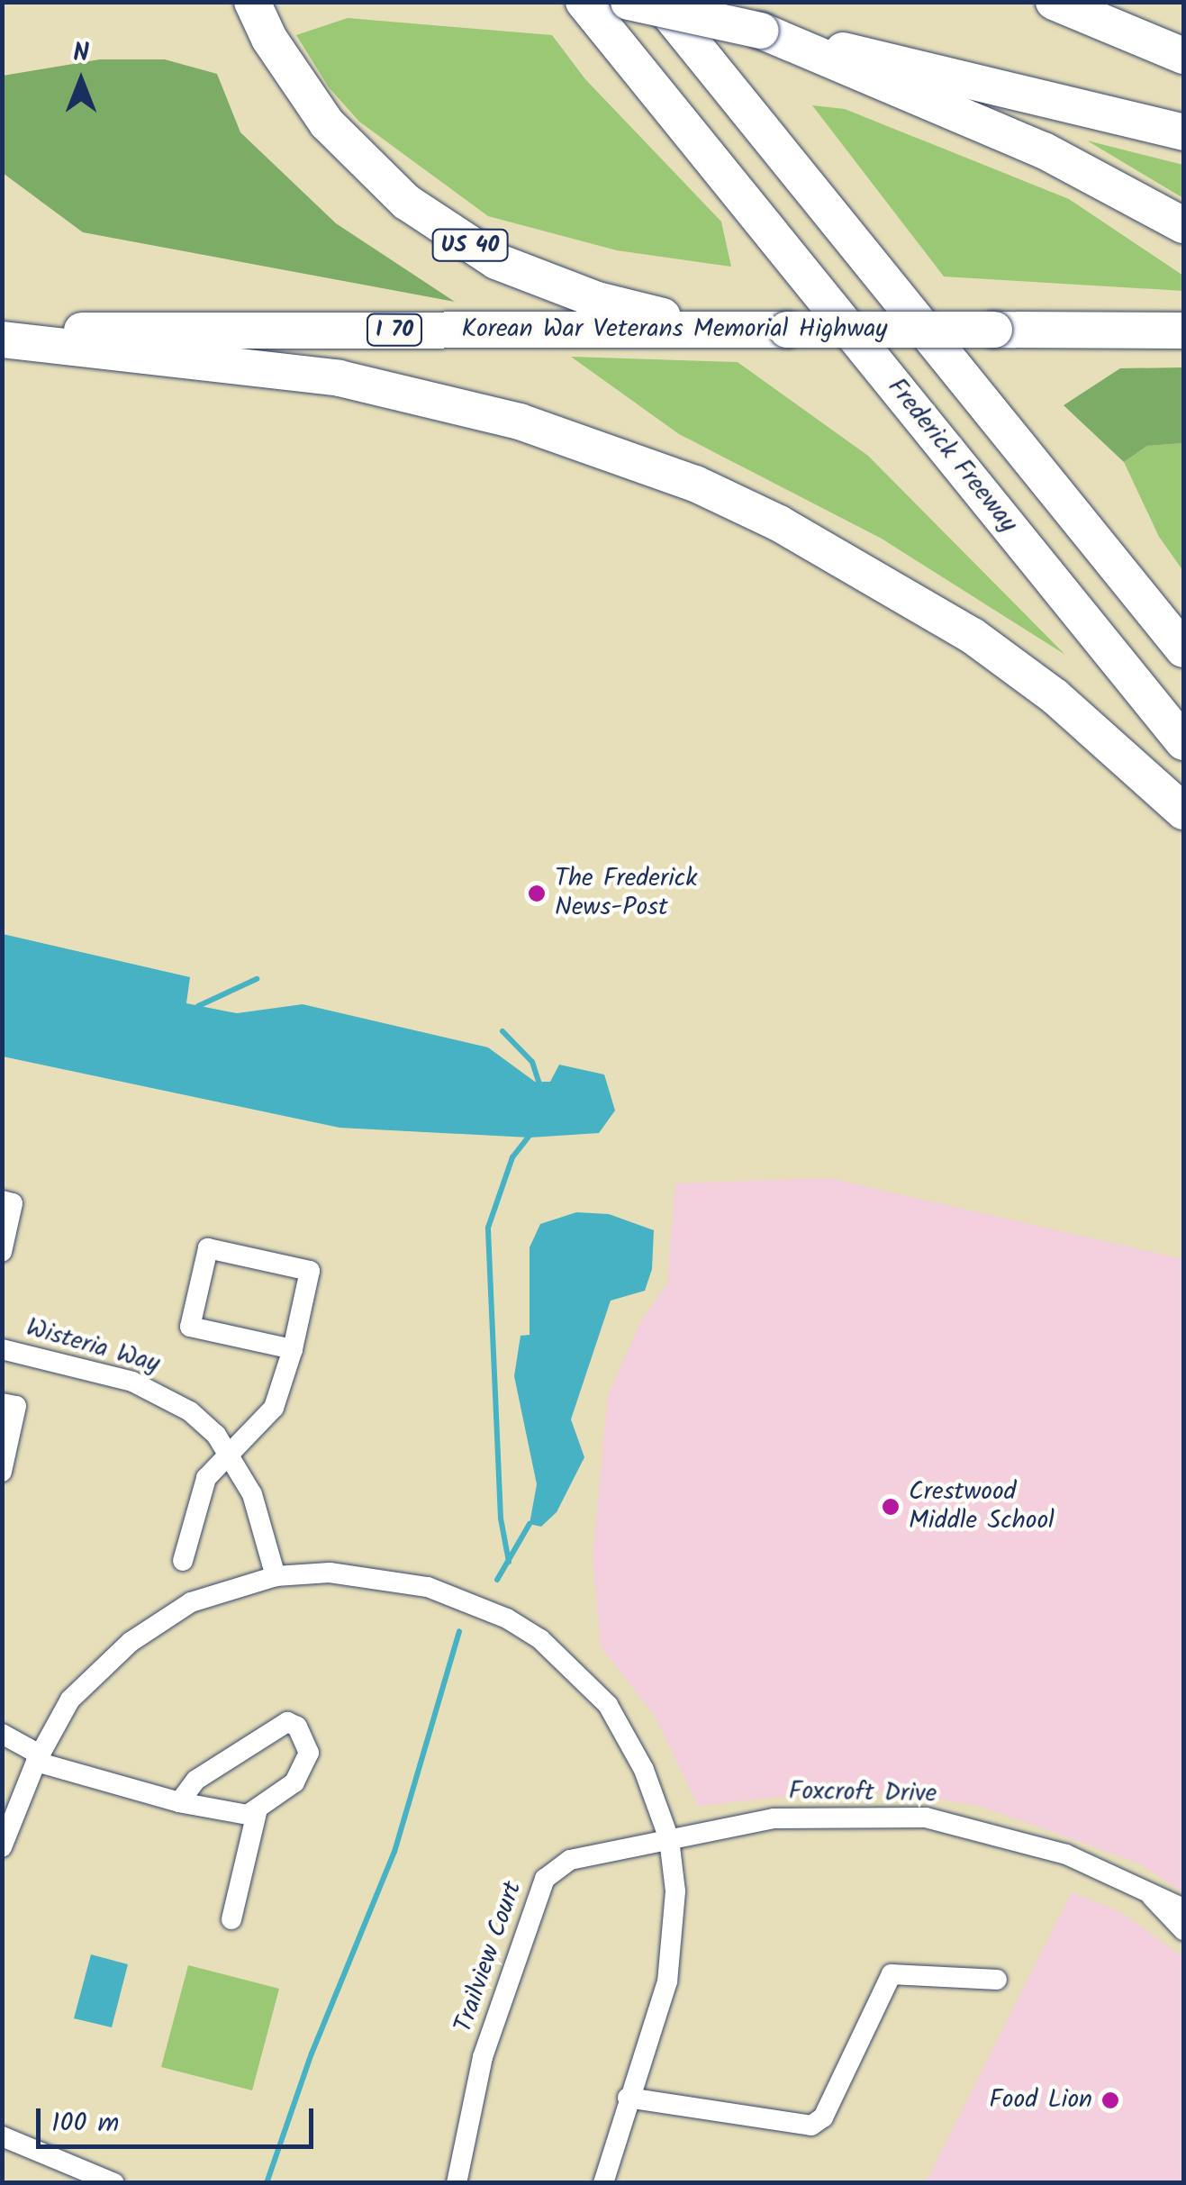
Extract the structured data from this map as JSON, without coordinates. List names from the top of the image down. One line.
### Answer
{"streets":{"highway":["US 40","I 70","Korean War Veterans Memorial Highway","Frederick Freeway"],"street":["Wisteria Way","Foxcroft Drive","Trailview Court"]},"crossings":[["US 40","Korean War Veterans Memorial Highway"],["Foxcroft Drive","Trailview Court"]],"places":["The Frederick News-Post","Crestwood Middle School","Food Lion"],"scale_bar":"100 m","north":"top"}
